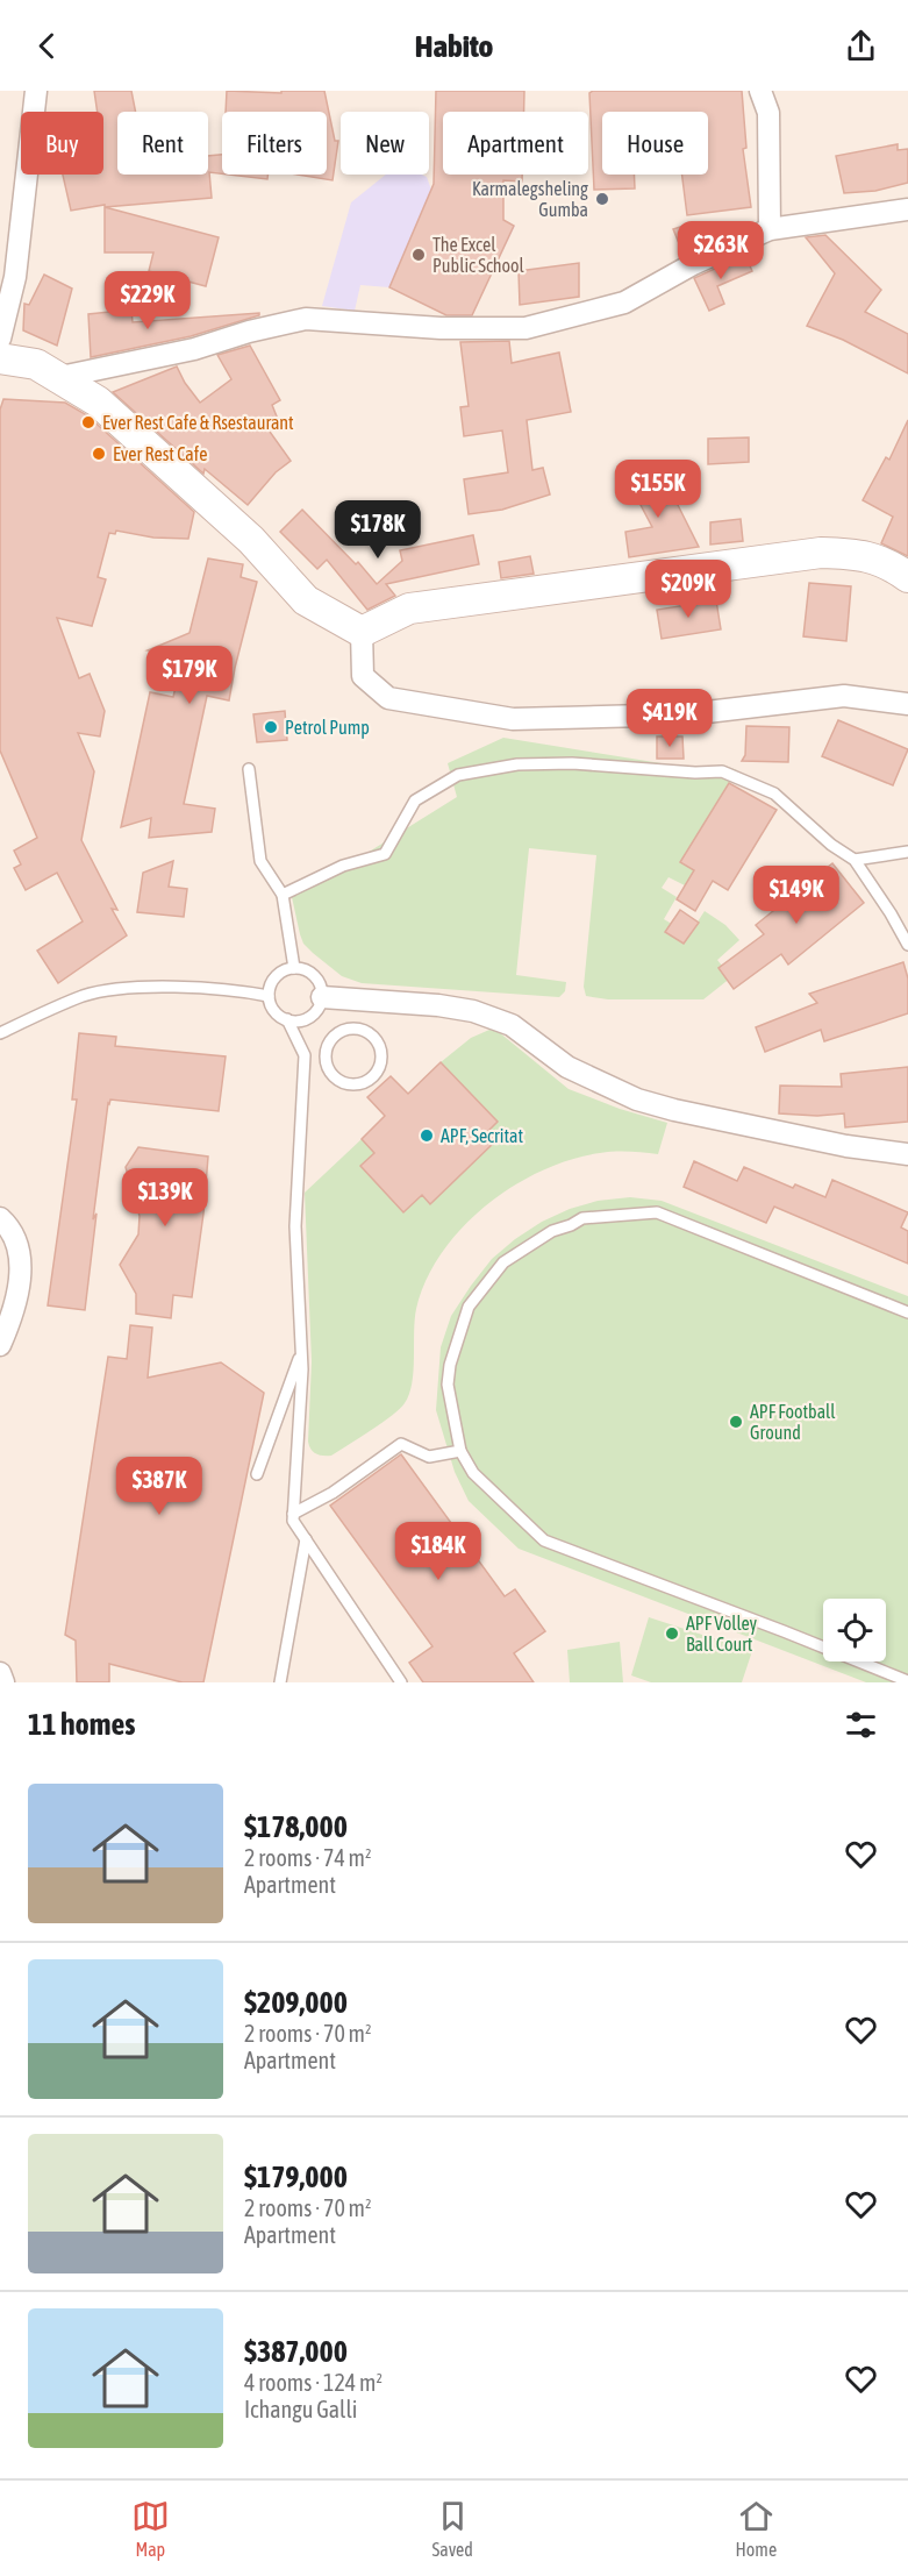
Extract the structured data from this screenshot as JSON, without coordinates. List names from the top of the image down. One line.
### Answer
{"places":["Karmalegsheling Gumba","The Excel Public School","Ever Rest Cafe & Rsestaurant","Ever Rest Cafe","Petrol Pump","APF, Secritat","APF Football Ground","APF Volley Ball Court"],"page":{"header":"Habito","chip":["Buy","Rent","Filters","New","Apartment","House"],"price":["$263K","$229K","$155K","$178K","$209K","$179K","$419K","$149K","$139K","$387K","$184K"],"heading":"11 homes","list":[{"name":"$178,000","note":"2 rooms · 74 m² · Apartment"},{"name":"$209,000","note":"2 rooms · 70 m² · Apartment"},{"name":"$179,000","note":"2 rooms · 70 m² · Apartment"},{"name":"$387,000","note":"4 rooms · 124 m² · Ichangu Galli"}],"tabs":["Map","Saved","Home"]}}
